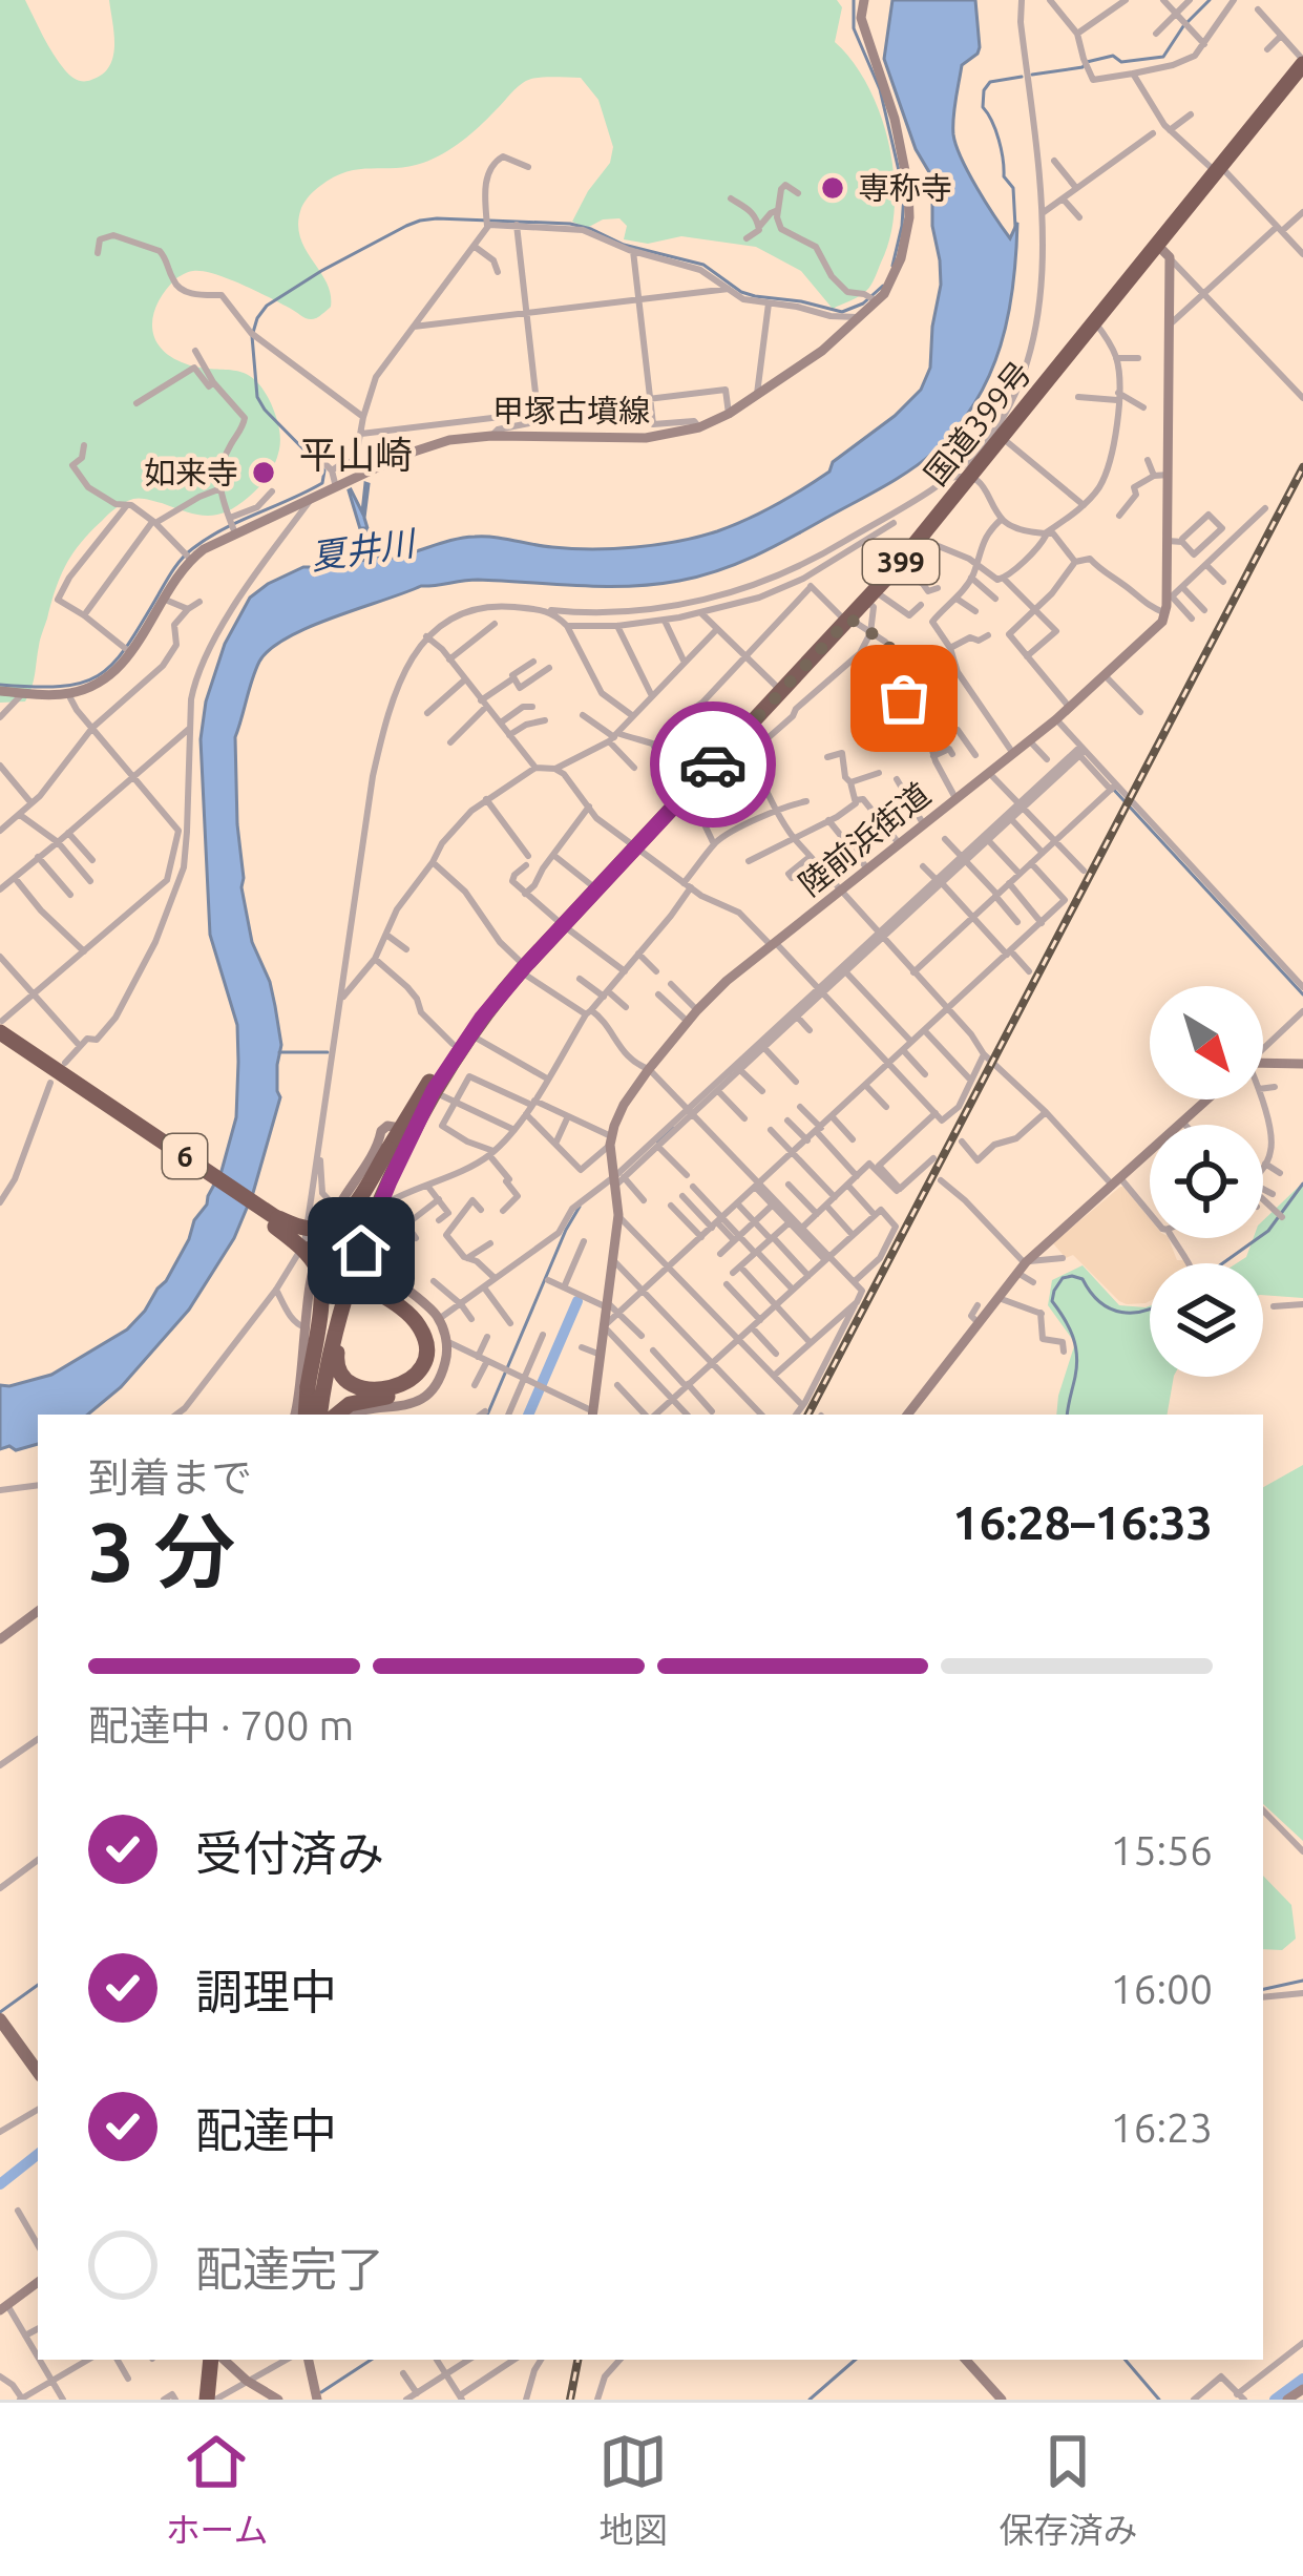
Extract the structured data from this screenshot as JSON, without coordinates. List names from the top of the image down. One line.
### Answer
{"streets":{"highway":["国道399号","399","6"],"street":["甲塚古墳線","陸前浜街道"]},"crossings":[["国道399号","6"]],"districts":["平山崎"],"water":["夏井川"],"places":["専称寺","如来寺"],"north":"bottom right","page":{"heading":["3 分","到着まで","16:28–16:33"],"bar":"配達中 · 700 m","list":[["受付済み","15:56"],["調理中","16:00"],["配達中","16:23"],"配達完了"],"tabs":["ホーム","地図","保存済み"]}}
